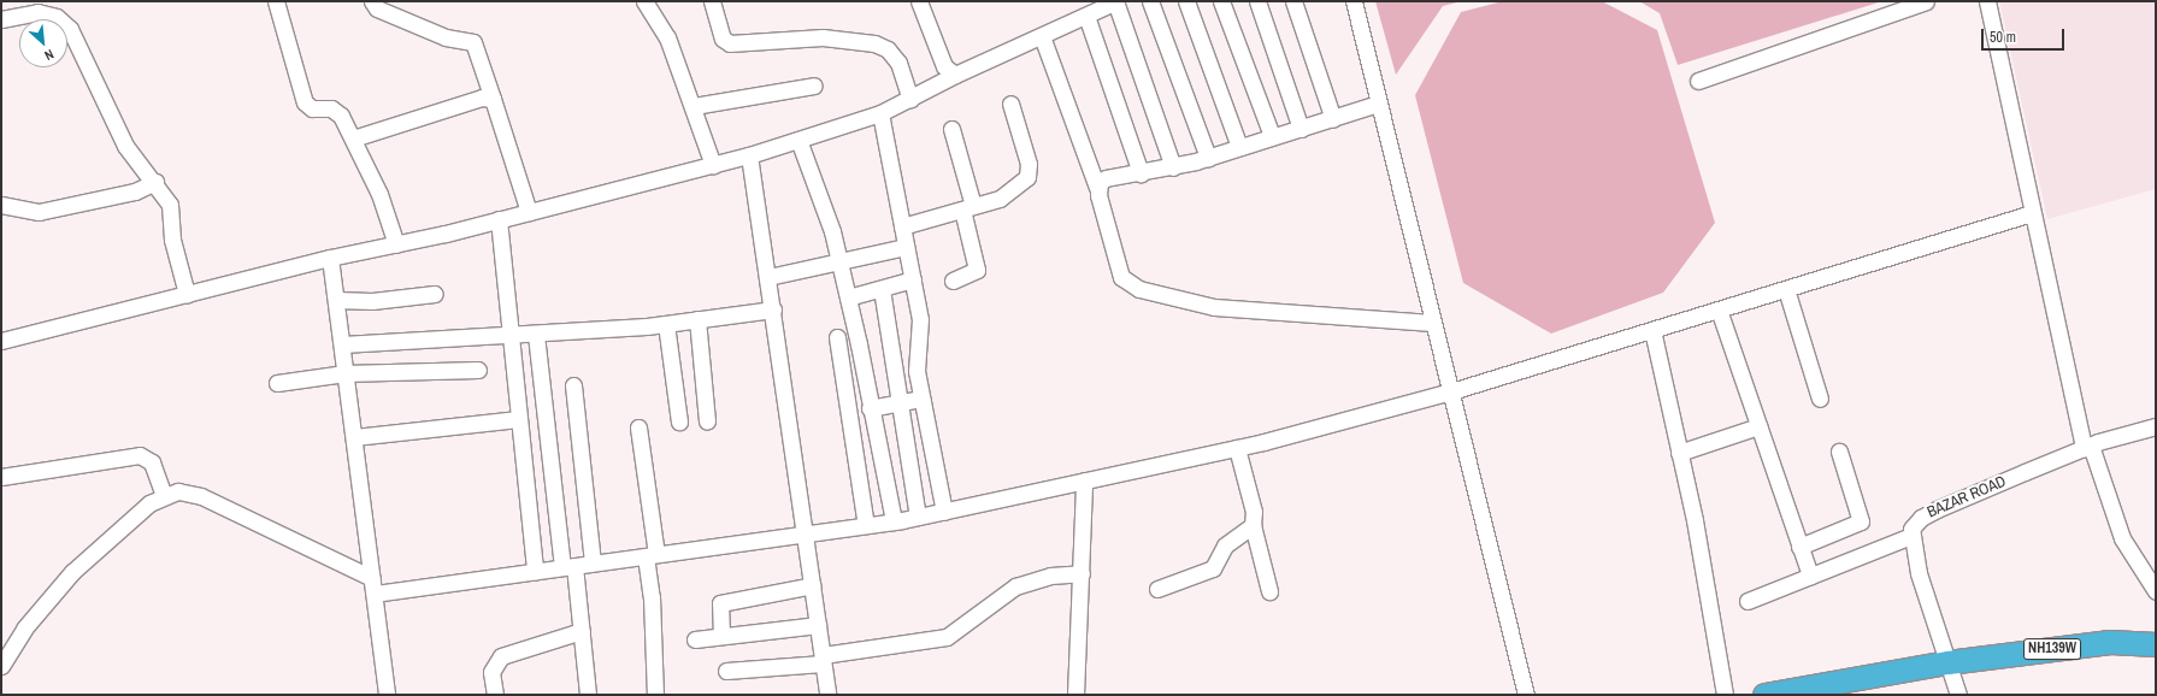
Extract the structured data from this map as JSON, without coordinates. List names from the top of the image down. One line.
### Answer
{"streets":{"highway":["NH139W"],"street":["BAZAR ROAD"]},"scale_bar":"50 m","north":"bottom right"}
